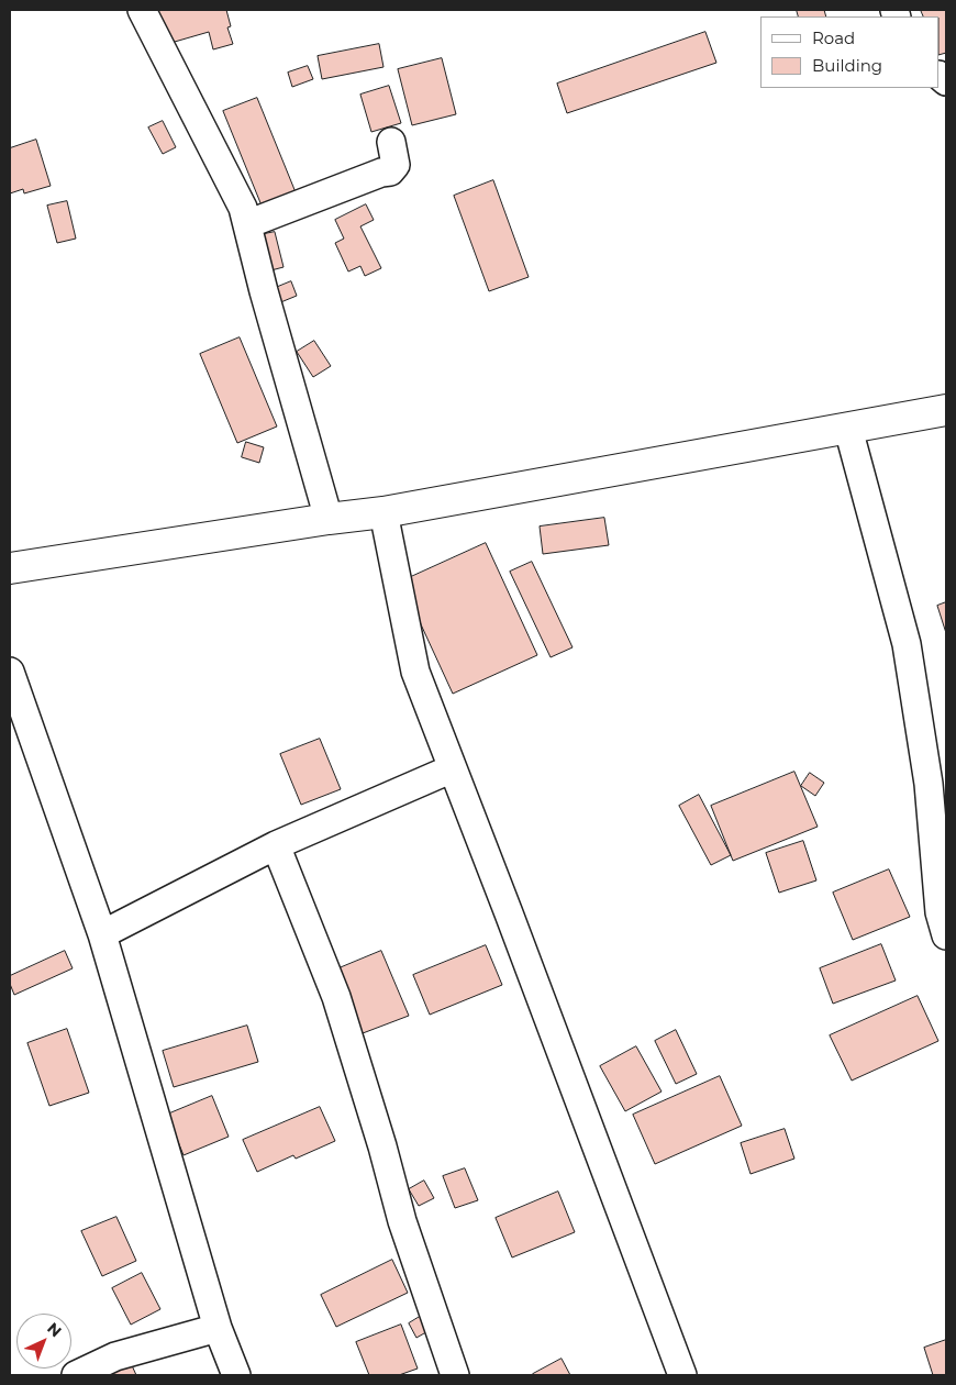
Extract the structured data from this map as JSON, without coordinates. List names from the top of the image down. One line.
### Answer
{"legend":["Road","Building"],"north":"top right"}
